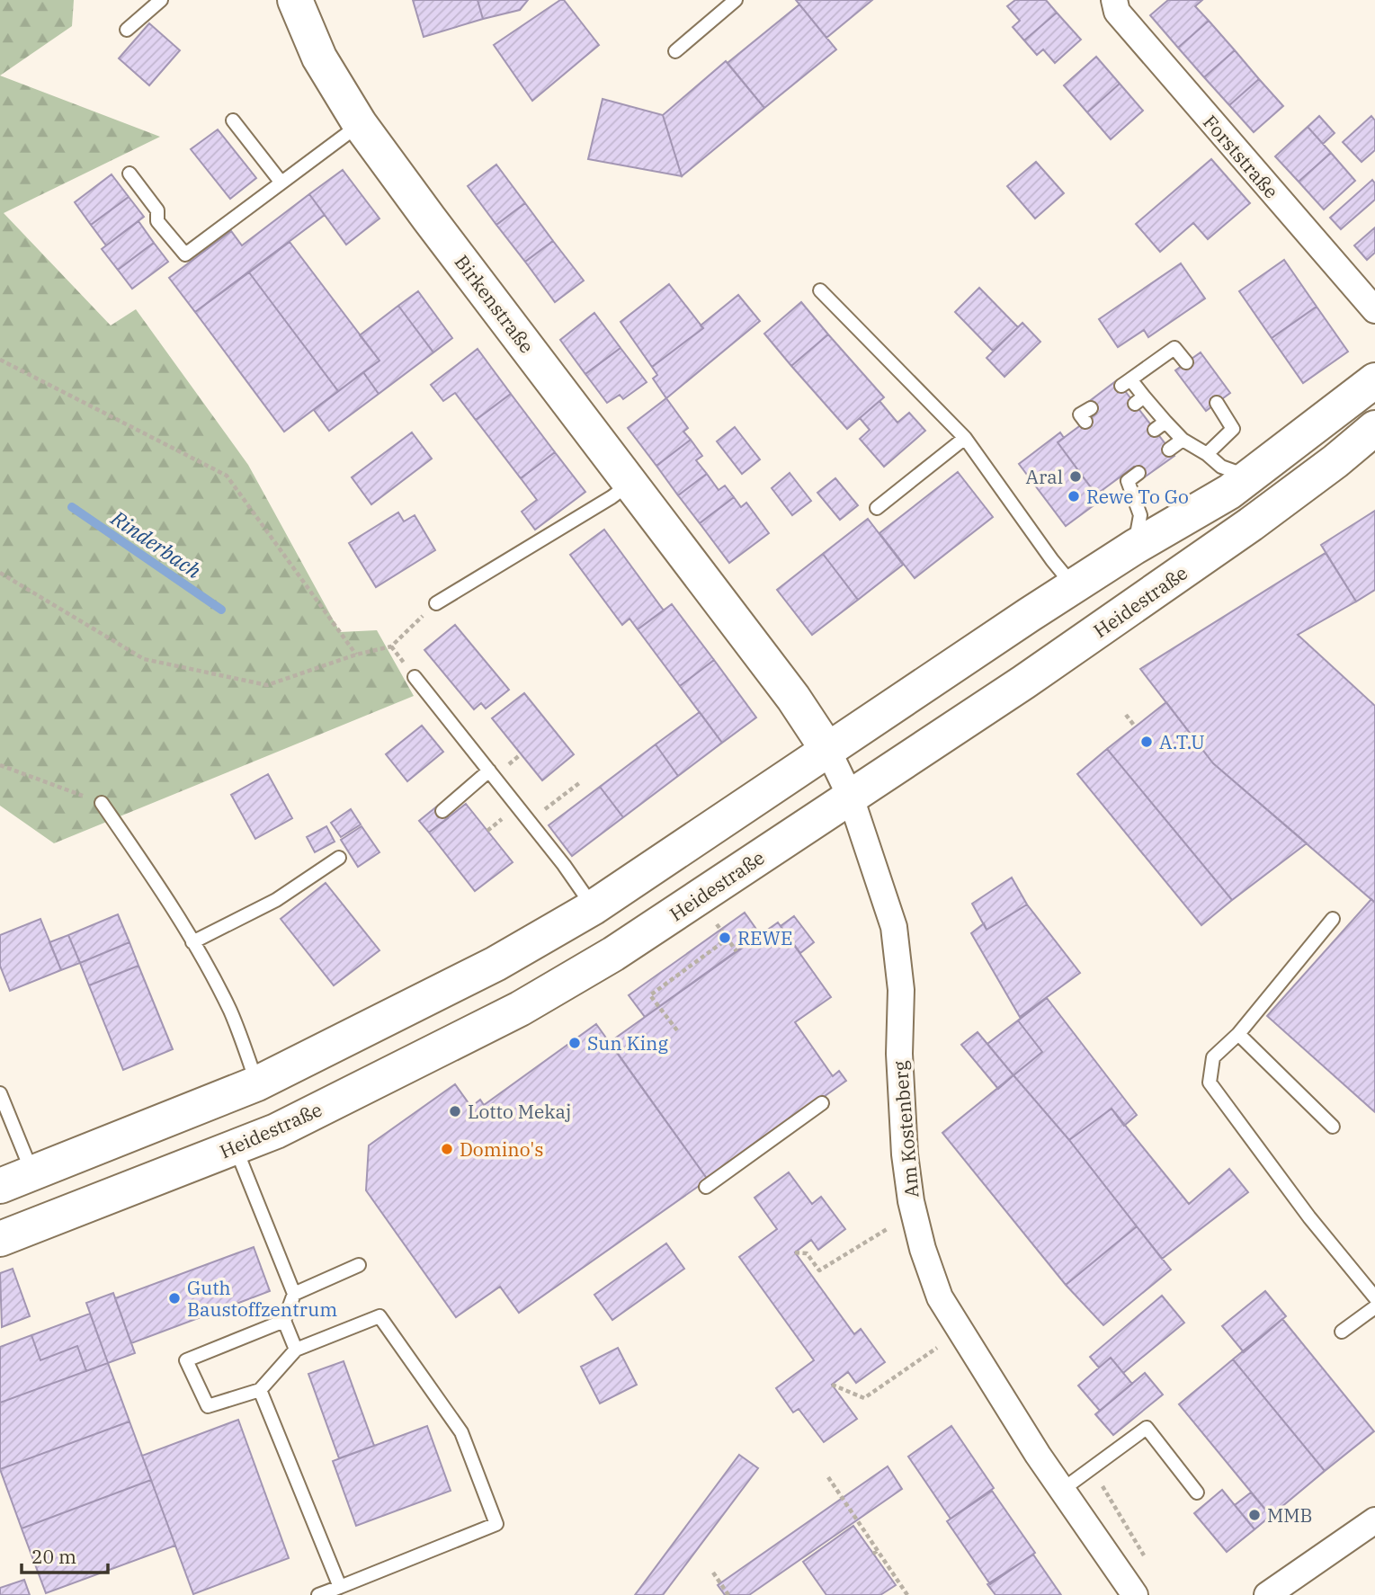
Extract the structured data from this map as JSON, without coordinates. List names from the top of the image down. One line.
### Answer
{"streets":{"main road":["Birkenstraße","Heidestraße"],"street":["Forststraße","Am Kostenberg"]},"crossings":[["Birkenstraße","Am Kostenberg"],["Heidestraße","Am Kostenberg"]],"water":["Rinderbach"],"places":["Aral","Rewe To Go","A.T.U","REWE","Sun King","Lotto Mekaj","Domino's","Guth Baustoffzentrum","MMB"],"scale_bar":"20 m"}
